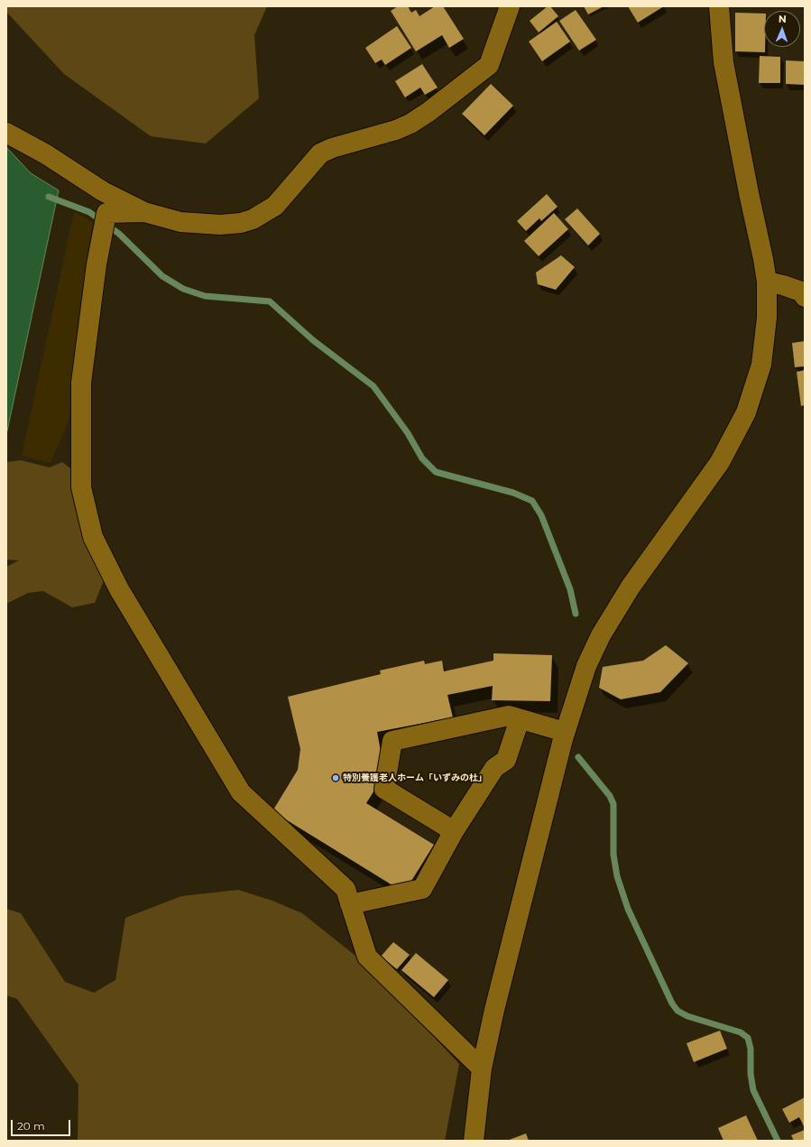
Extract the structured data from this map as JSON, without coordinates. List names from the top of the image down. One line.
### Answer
{"places":["特別養護老人ホーム「いずみの杜」"],"scale_bar":"20 m","north":"top"}
